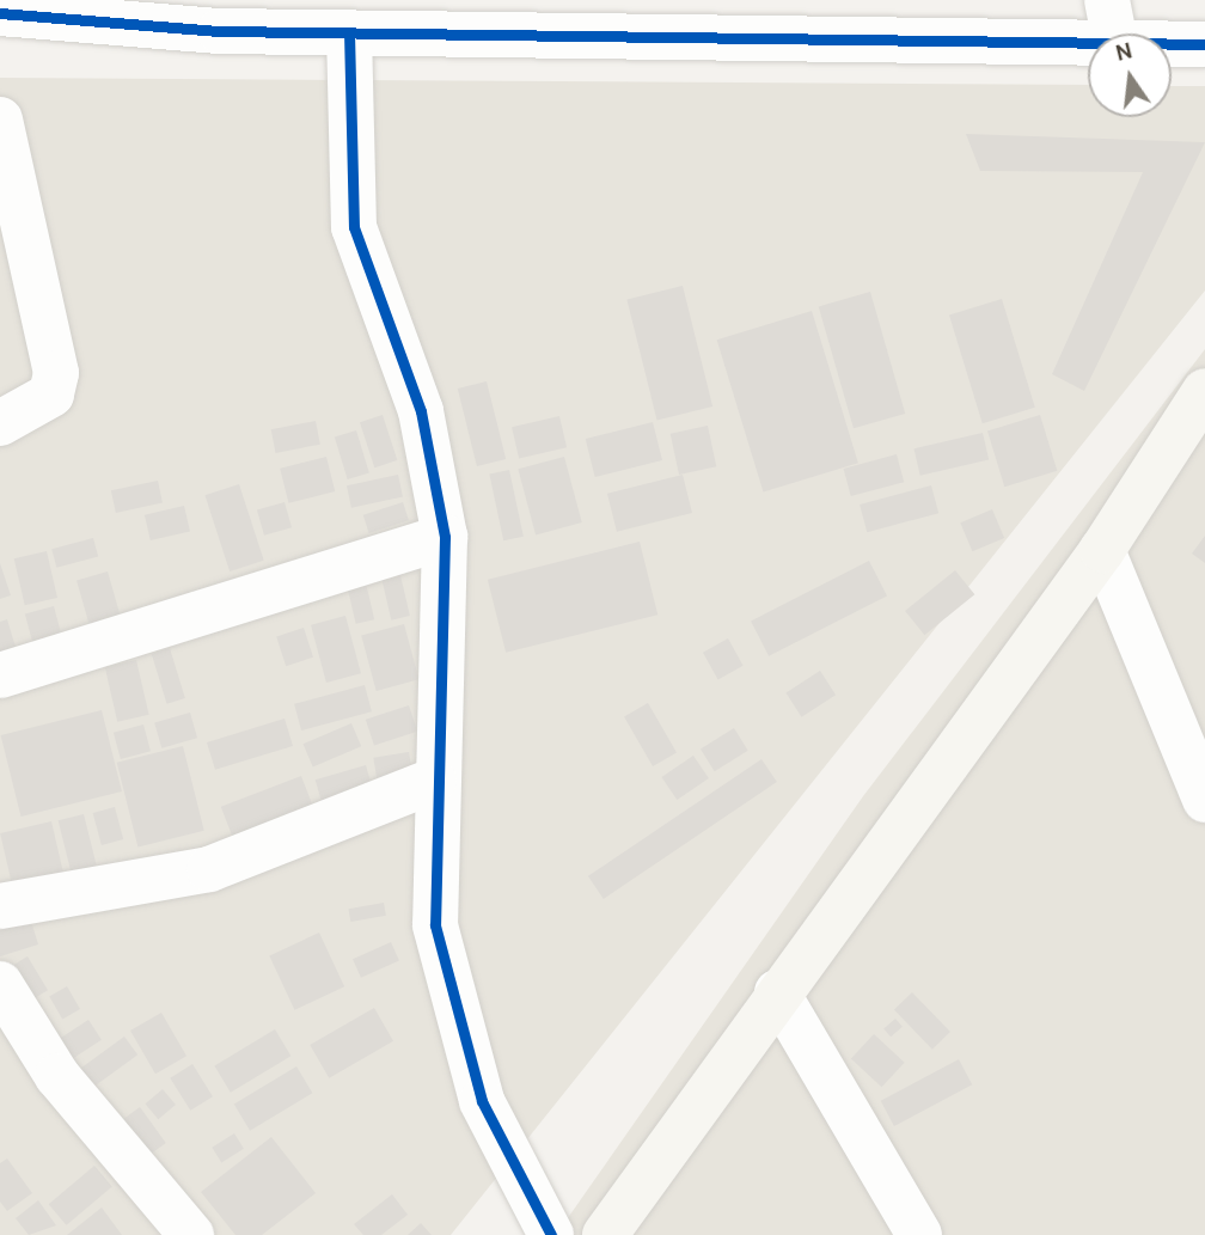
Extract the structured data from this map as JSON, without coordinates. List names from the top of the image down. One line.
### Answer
{"north":"top"}
